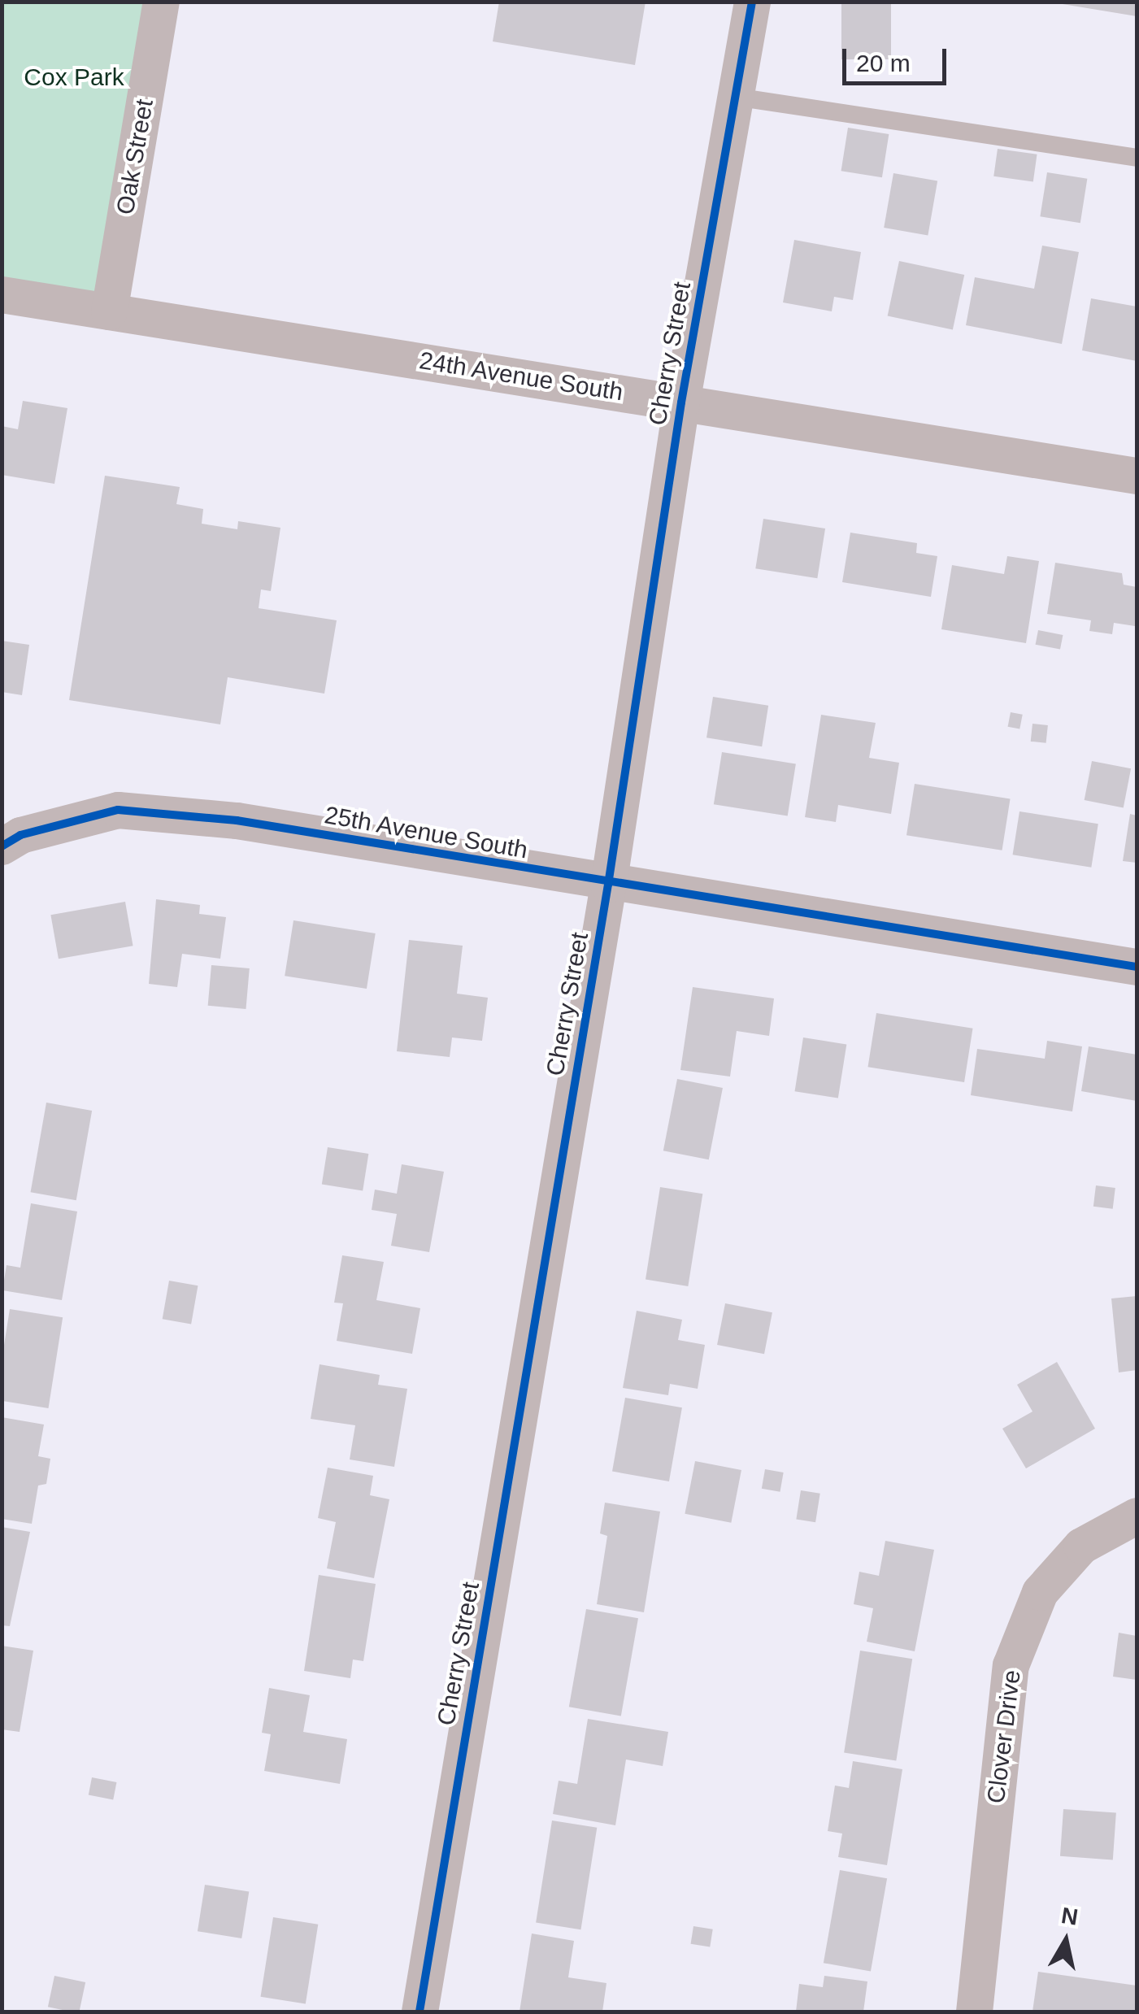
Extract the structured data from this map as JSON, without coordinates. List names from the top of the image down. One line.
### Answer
{"streets":{"street":["Oak Street","Cherry Street","24th Avenue South","25th Avenue South","Clover Drive"]},"crossings":[["Oak Street","24th Avenue South"],["Cherry Street","24th Avenue South"],["Cherry Street","25th Avenue South"]],"parks":["Cox Park"],"scale_bar":"20 m","north":"top"}
